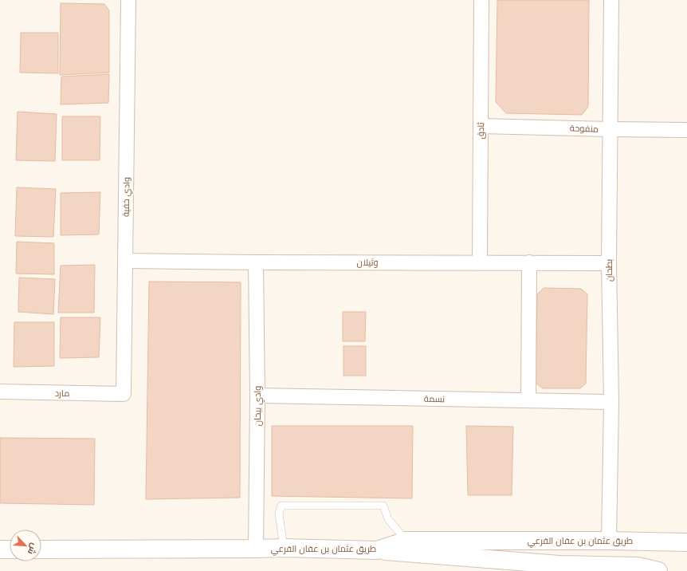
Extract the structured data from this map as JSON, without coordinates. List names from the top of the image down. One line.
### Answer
{"streets":{"street":["منفوحة","ثادق","وادي خفية","وثيلان","بطحان","مارد","نسمة","وادي بيحان","طريق عثمان بن عفان الفرعي"]},"crossings":[["منفوحة","ثادق"],["منفوحة","بطحان"],["ثادق","وثيلان"],["وادي خفية","وثيلان"],["وادي خفية","مارد"],["وثيلان","بطحان"],["وثيلان","وادي بيحان"],["بطحان","نسمة"],["بطحان","طريق عثمان بن عفان الفرعي"],["نسمة","وادي بيحان"],["وادي بيحان","طريق عثمان بن عفان الفرعي"]],"north":"bottom right"}
